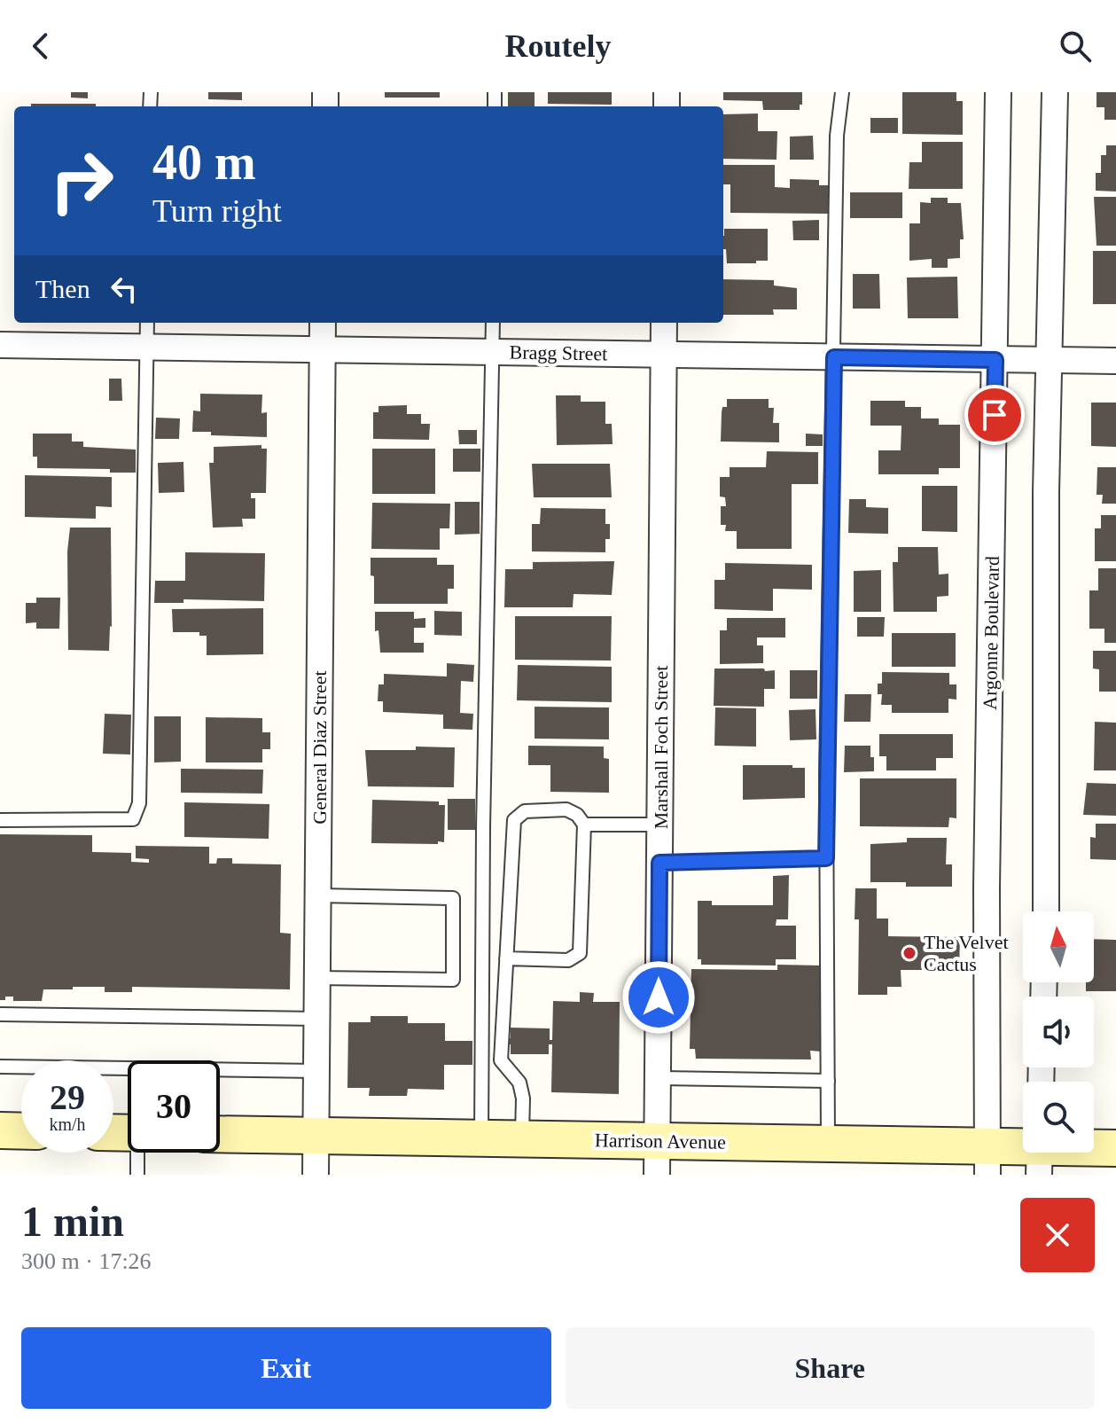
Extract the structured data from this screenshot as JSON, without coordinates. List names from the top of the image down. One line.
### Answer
{"streets":{"street":["Bragg Street","Argonne Boulevard","General Diaz Street","Marshall Foch Street","Harrison Avenue"]},"crossings":[["Bragg Street","Argonne Boulevard"],["Bragg Street","General Diaz Street"],["Bragg Street","Marshall Foch Street"],["Argonne Boulevard","Harrison Avenue"],["General Diaz Street","Harrison Avenue"],["Marshall Foch Street","Harrison Avenue"]],"places":["The Velvet Cactus"],"north":"top","page":{"header":"Routely","turn":["40 m","Turn right"],"then":"Then","speed":"29 km/h","limit":"30","heading":["1 min","300 m · 17:26"],"buttons":["Exit","Share"]}}
